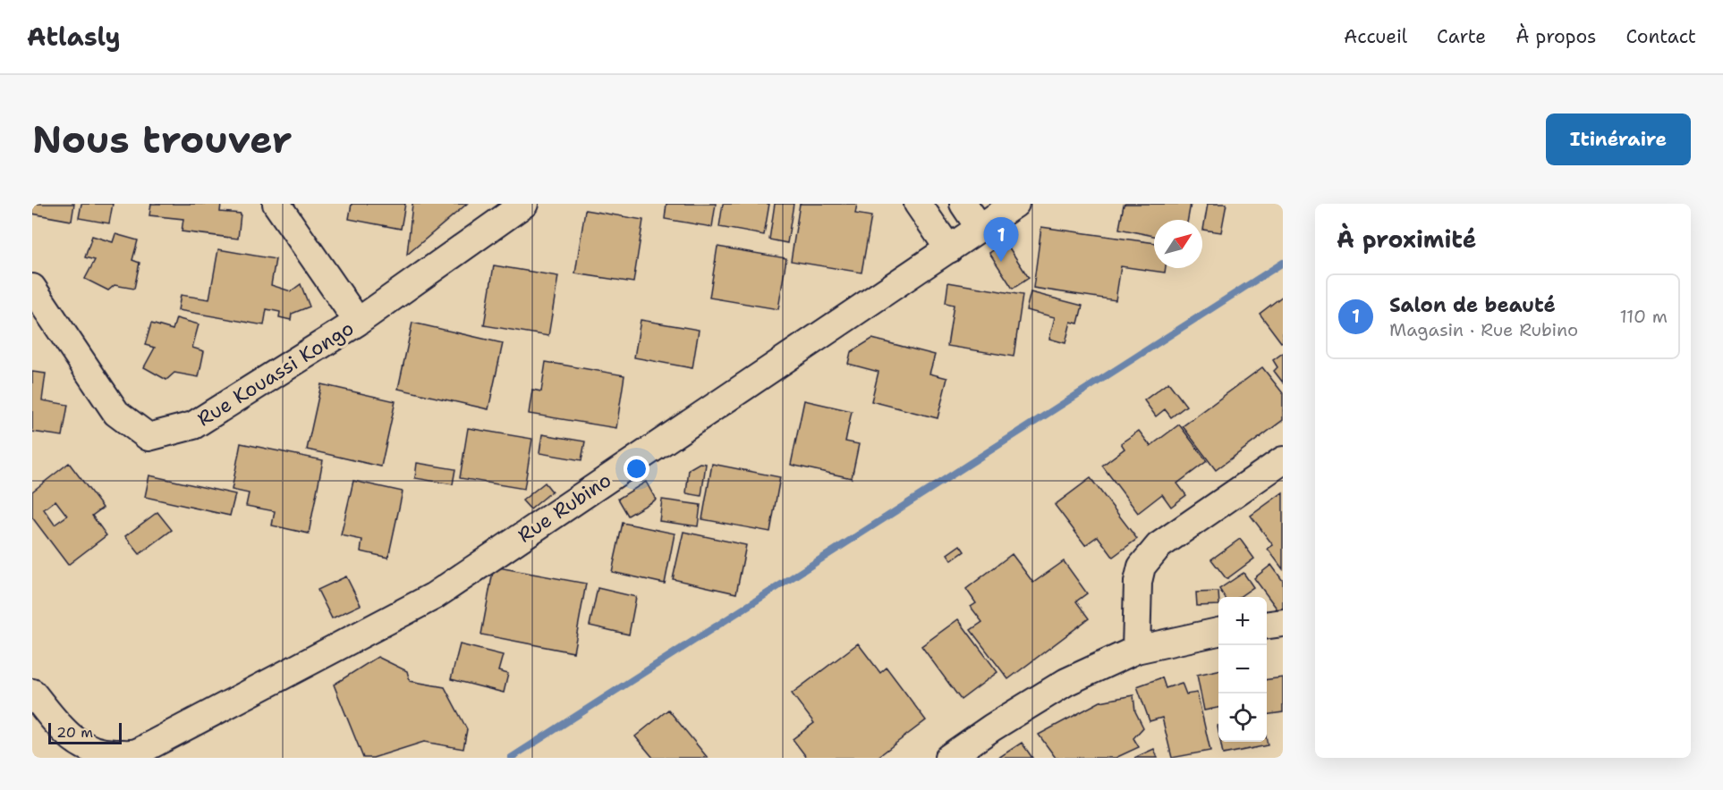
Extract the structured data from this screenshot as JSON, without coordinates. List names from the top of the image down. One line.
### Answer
{"streets":{"street":["Rue Kouassi Kongo","Rue Rubino"]},"scale_bar":"20 m","north":"top right","page":{"header":"Atlasly","nav":["Accueil","Carte","À propos","Contact"],"buttons":"Itinéraire","title":"Nous trouver","heading":"À proximité","pins":"1","list":[{"mark":"1","name":"Salon de beauté","note":"Magasin · Rue Rubino","value":"110 m"}],"map_buttons":["+","−"],"scale":"20 m"}}
